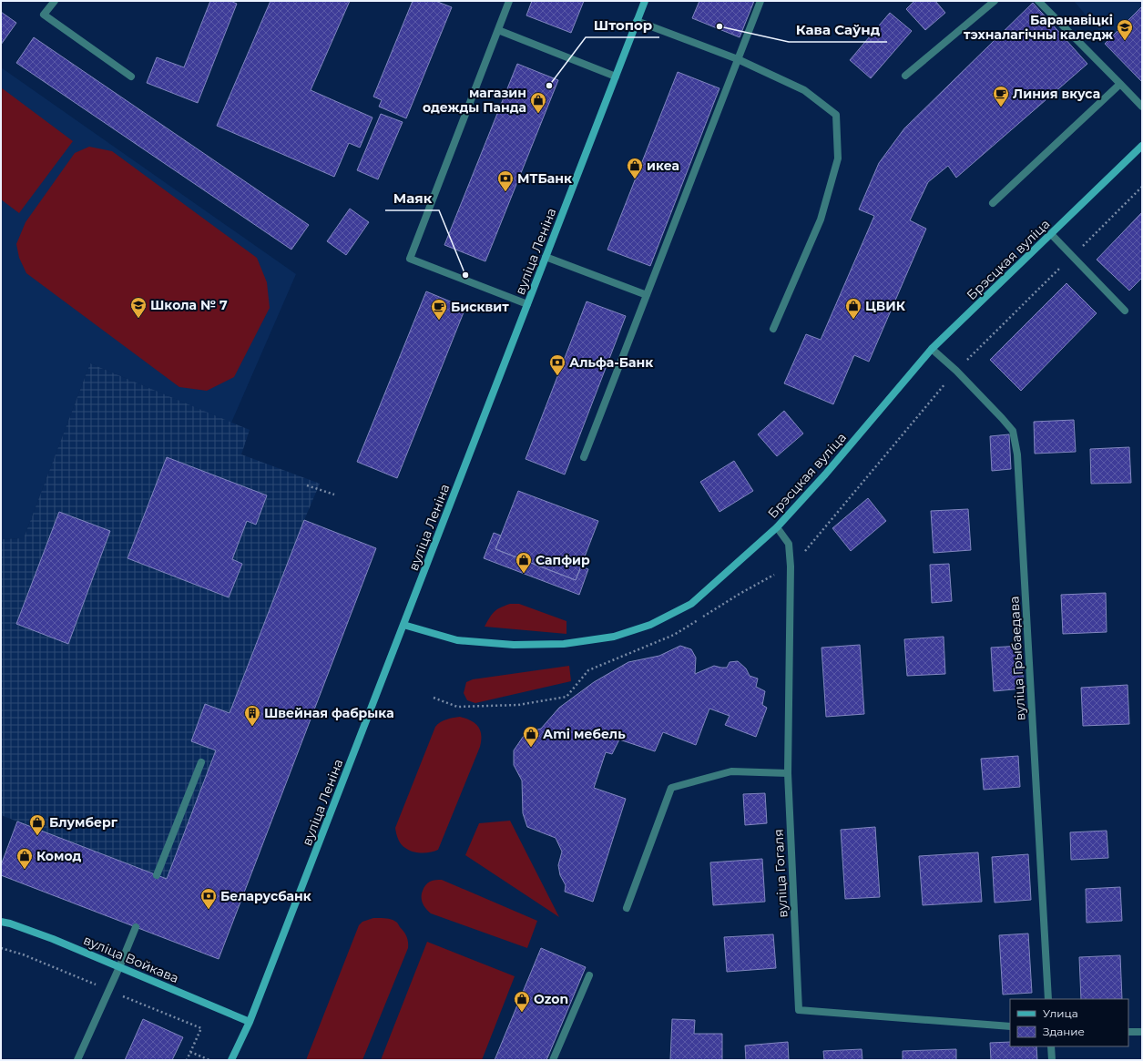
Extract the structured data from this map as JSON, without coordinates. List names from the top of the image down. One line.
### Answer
{"streets":{"main road":["вуліца Леніна","Брэсцкая вуліца","вуліца Войкава"],"street":["вуліца Грыбаедава","вуліца Гогаля"]},"crossings":[["вуліца Леніна","Брэсцкая вуліца"],["вуліца Леніна","вуліца Войкава"],["Брэсцкая вуліца","вуліца Грыбаедава"],["Брэсцкая вуліца","вуліца Гогаля"]],"places":{"other":["Кава Саўнд","Штопор","Маяк"],"school or university":["Баранавіцкі тэхналагічны каледж","Школа № 7"],"cafe":["Линия вкуса","Бисквит"],"shop":["магазин одежды Панда","икеа","ЦВИК","Сапфир","Аmi мебель","Блумберг","Комод","Ozon"],"bank":["МТБанк","Альфа-Банк","Беларусбанк"],"building":["Швейная фабрыка"]},"legend":["Улица","Здание"]}
